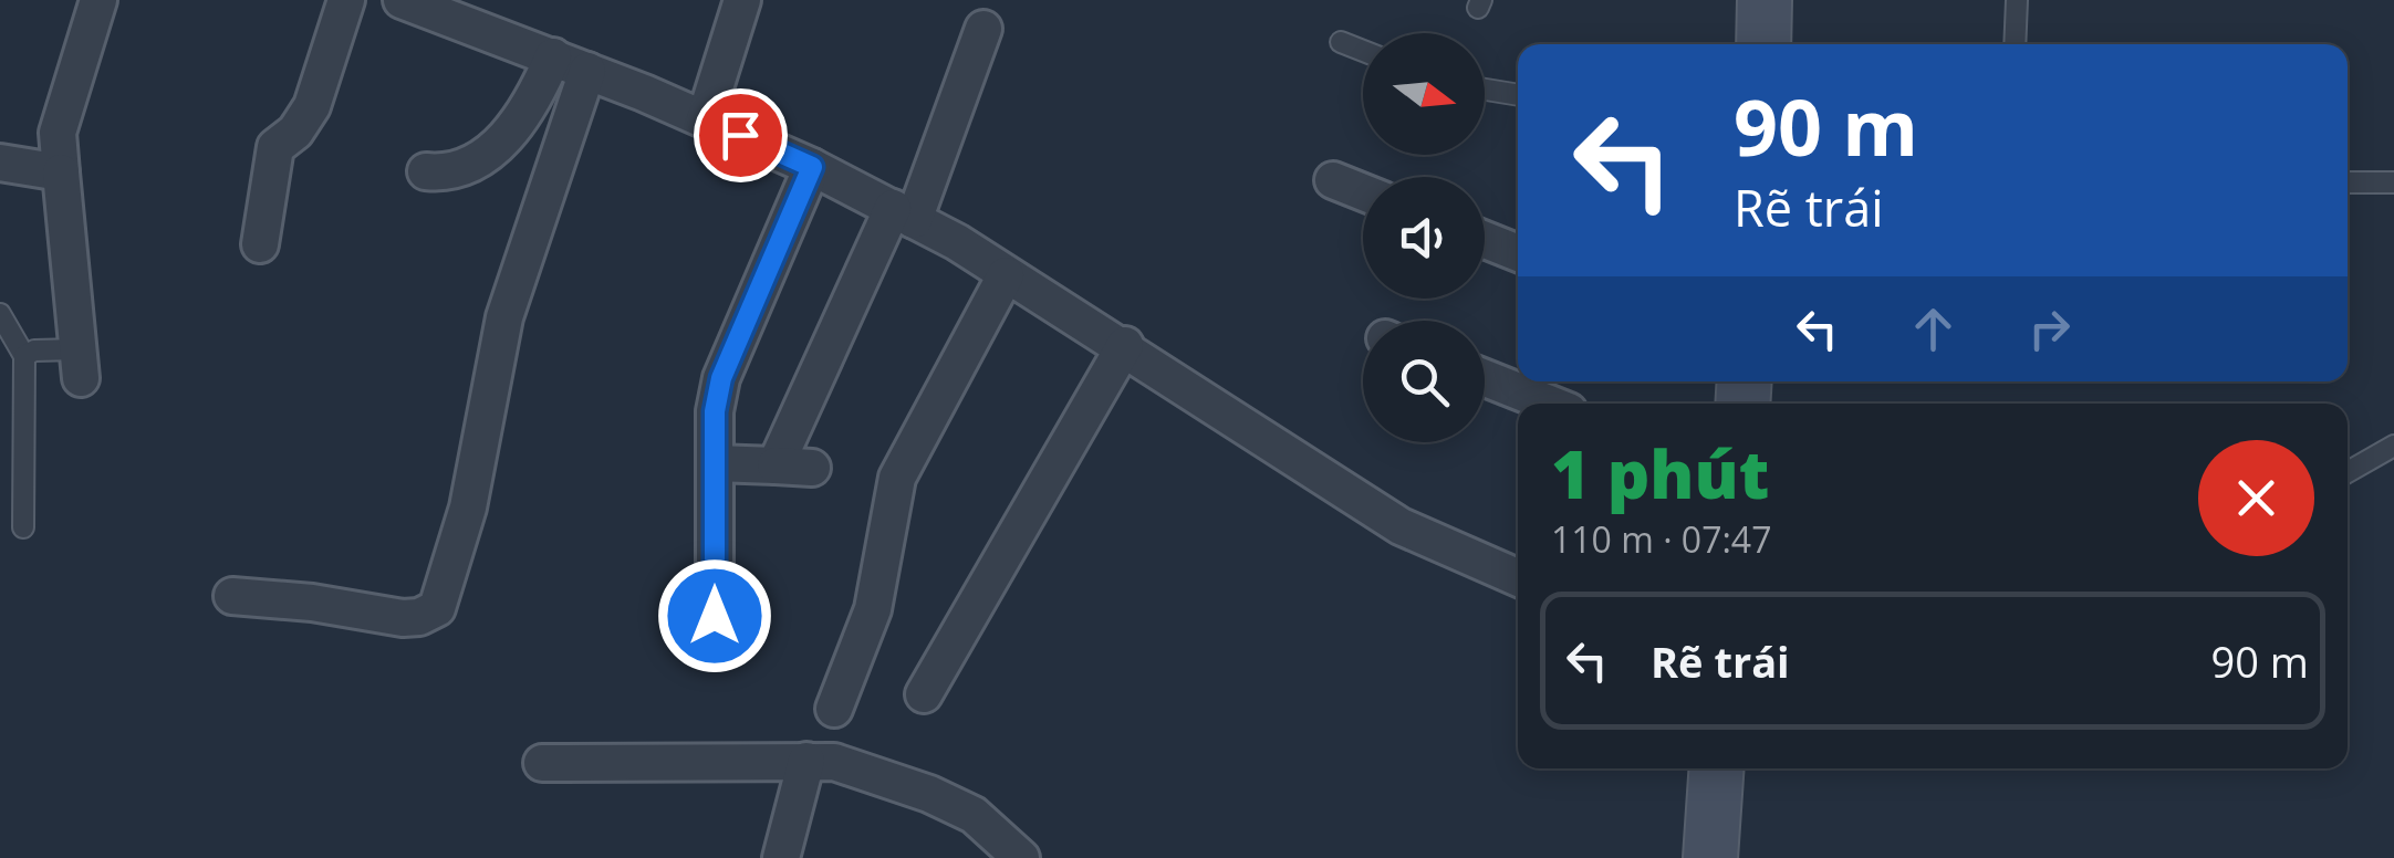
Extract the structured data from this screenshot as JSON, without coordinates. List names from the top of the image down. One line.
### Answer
{"north":"right","page":{"turn":["90 m","Rẽ trái"],"heading":["1 phút","110 m · 07:47"],"list":[{"name":"Rẽ trái","value":"90 m"}]}}
